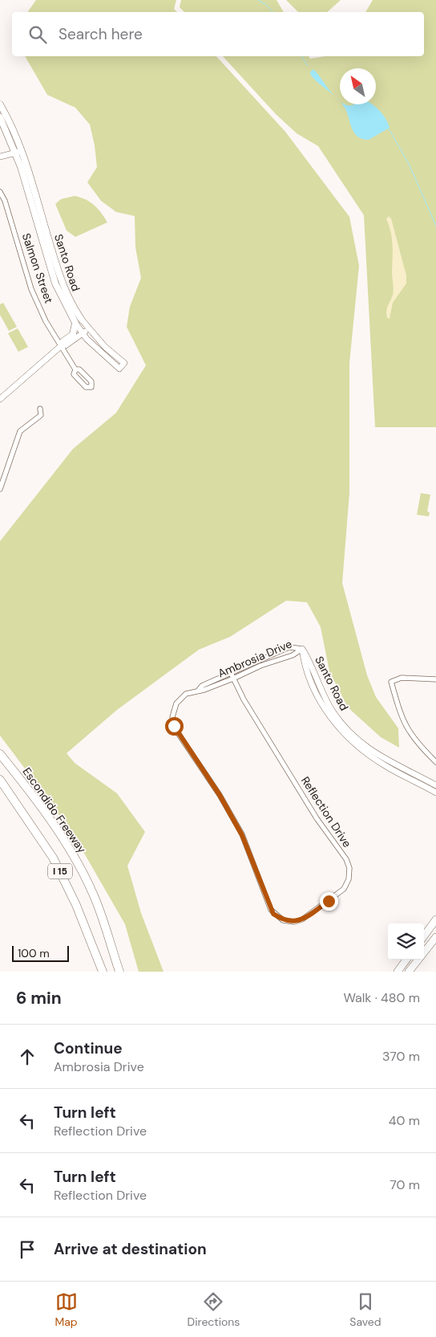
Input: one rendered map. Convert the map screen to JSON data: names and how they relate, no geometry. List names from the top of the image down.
{
  "streets": {
    "highway": ["Escondido Freeway", "I 15"],
    "main road": ["Santo Road"],
    "street": ["Salmon Street", "Ambrosia Drive", "Reflection Drive"]
  },
  "crossings": [
    ["Santo Road", "Ambrosia Drive"],
    ["Ambrosia Drive", "Reflection Drive"]
  ],
  "scale_bar": "100 m",
  "north": "top left",
  "page": {
    "search": "Search here",
    "scale": "100 m",
    "heading": ["6 min", "Walk · 480 m"],
    "list": [
      ["Continue", "Ambrosia Drive", "370 m"],
      ["Turn left", "Reflection Drive", "40 m"],
      ["Turn left", "Reflection Drive", "70 m"],
      "Arrive at destination"
    ],
    "nav": ["Map", "Directions", "Saved"]
  }
}
